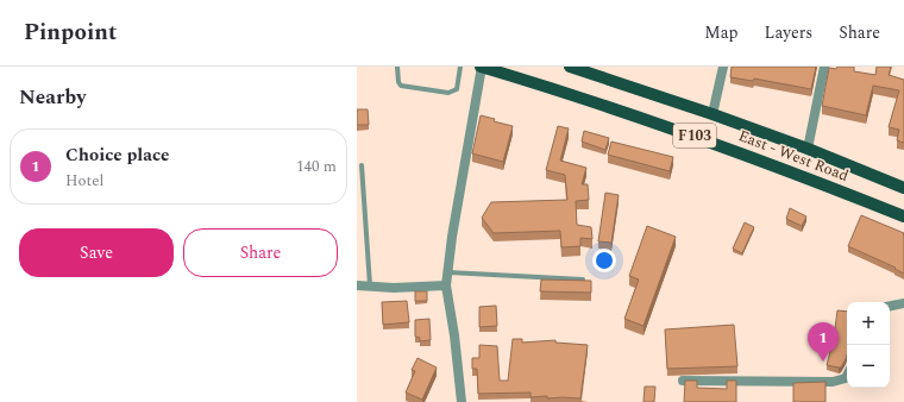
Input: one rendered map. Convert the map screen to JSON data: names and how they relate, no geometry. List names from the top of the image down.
{
  "streets": {
    "main road": ["F103", "East - West Road"]
  },
  "page": {
    "header": "Pinpoint",
    "nav": ["Map", "Layers", "Share"],
    "heading": "Nearby",
    "list": [
      {
        "mark": "1",
        "name": "Choice place",
        "note": "Hotel",
        "value": "140 m"
      }
    ],
    "buttons": ["Save", "Share"],
    "map_buttons": ["+", "−"],
    "pins": "1"
  }
}
